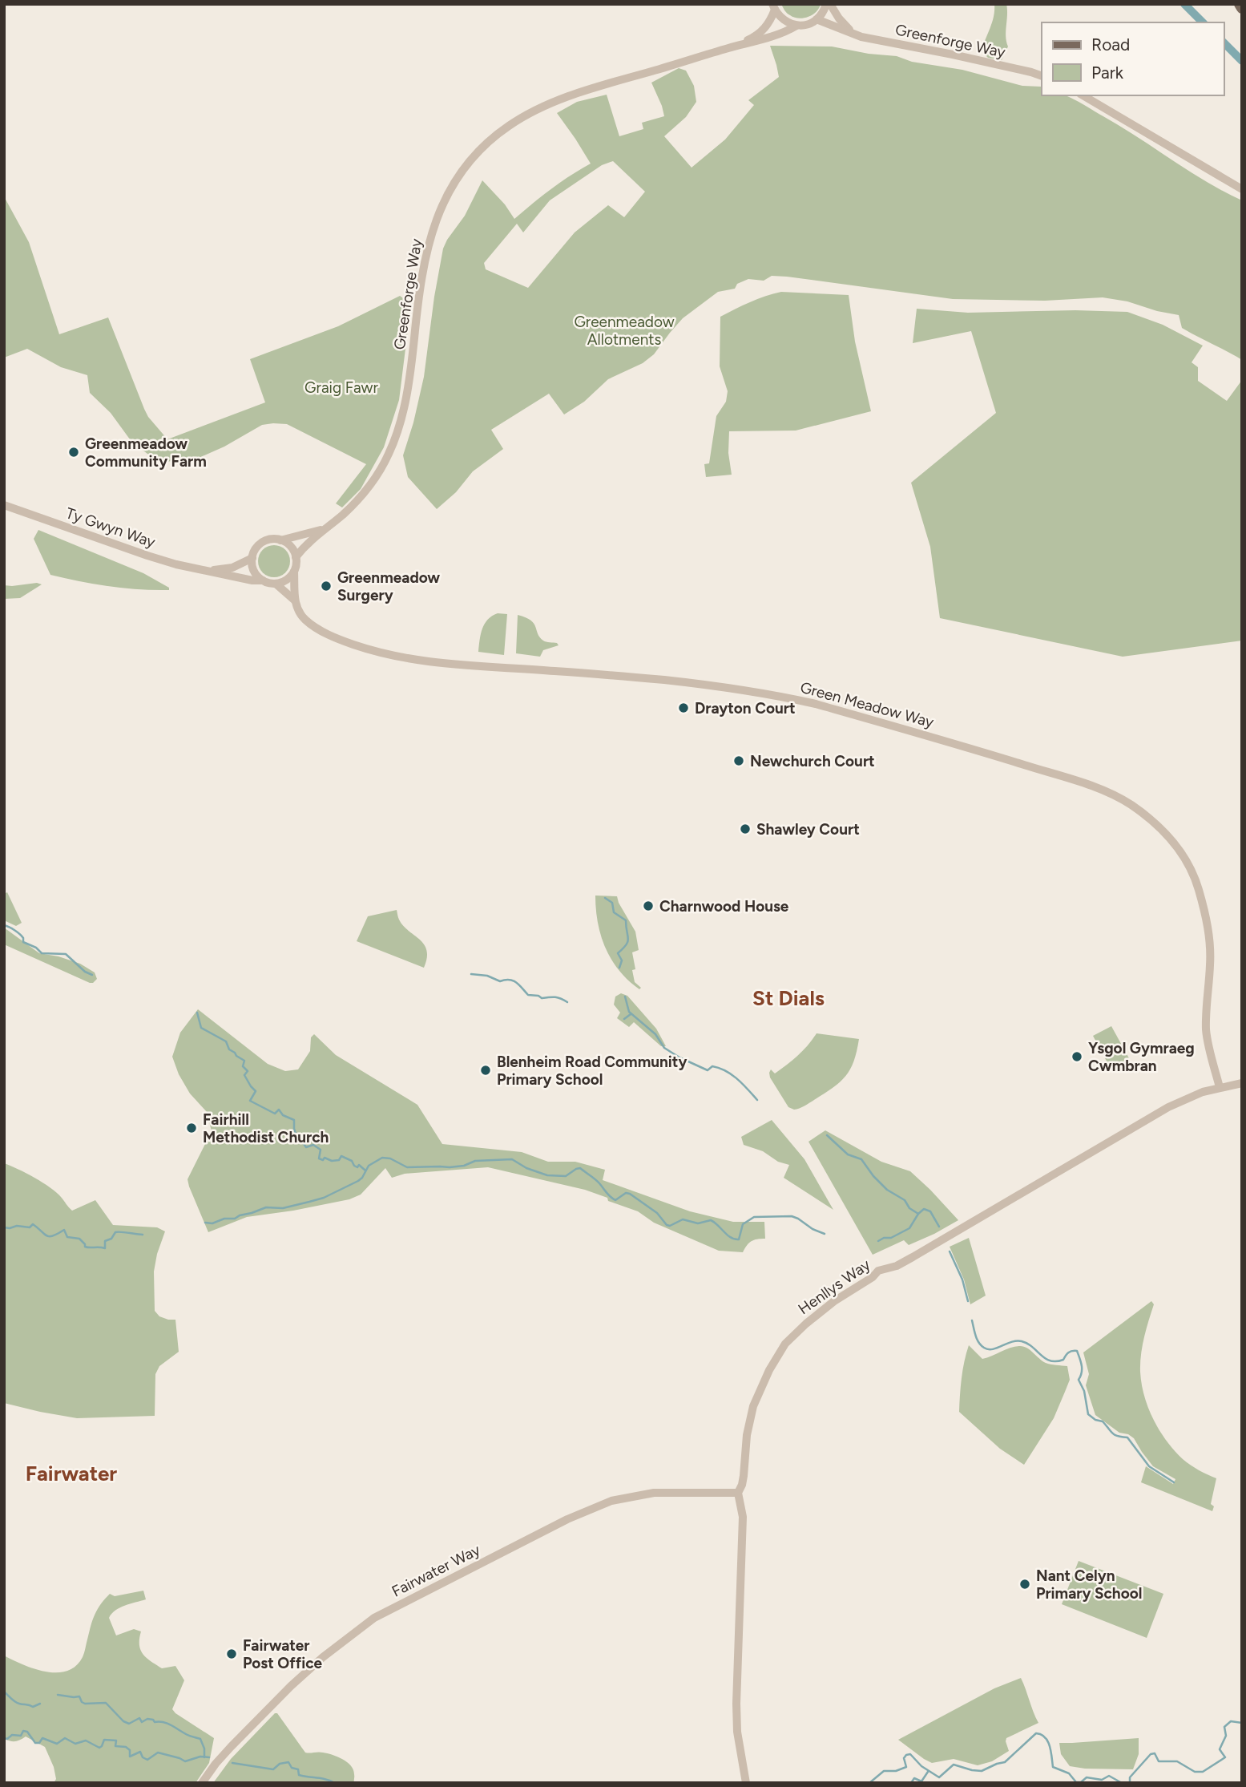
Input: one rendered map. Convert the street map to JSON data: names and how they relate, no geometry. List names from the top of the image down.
{
  "streets": {
    "street": [
      "Greenforge Way",
      "Ty Gwyn Way",
      "Green Meadow Way",
      "Henllys Way",
      "Fairwater Way"
    ]
  },
  "crossings": [
    ["Greenforge Way", "Ty Gwyn Way"],
    ["Greenforge Way", "Green Meadow Way"],
    ["Ty Gwyn Way", "Green Meadow Way"],
    ["Green Meadow Way", "Henllys Way"],
    ["Henllys Way", "Fairwater Way"]
  ],
  "districts": ["St Dials", "Fairwater"],
  "parks": ["Greenmeadow Allotments", "Graig Fawr"],
  "places": [
    "Greenmeadow Community Farm",
    "Greenmeadow Surgery",
    "Drayton Court",
    "Newchurch Court",
    "Shawley Court",
    "Charnwood House",
    "Ysgol Gymraeg Cwmbran",
    "Blenheim Road Community Primary School",
    "Fairhill Methodist Church",
    "Nant Celyn Primary School",
    "Fairwater Post Office"
  ],
  "legend": ["Road", "Park"]
}
